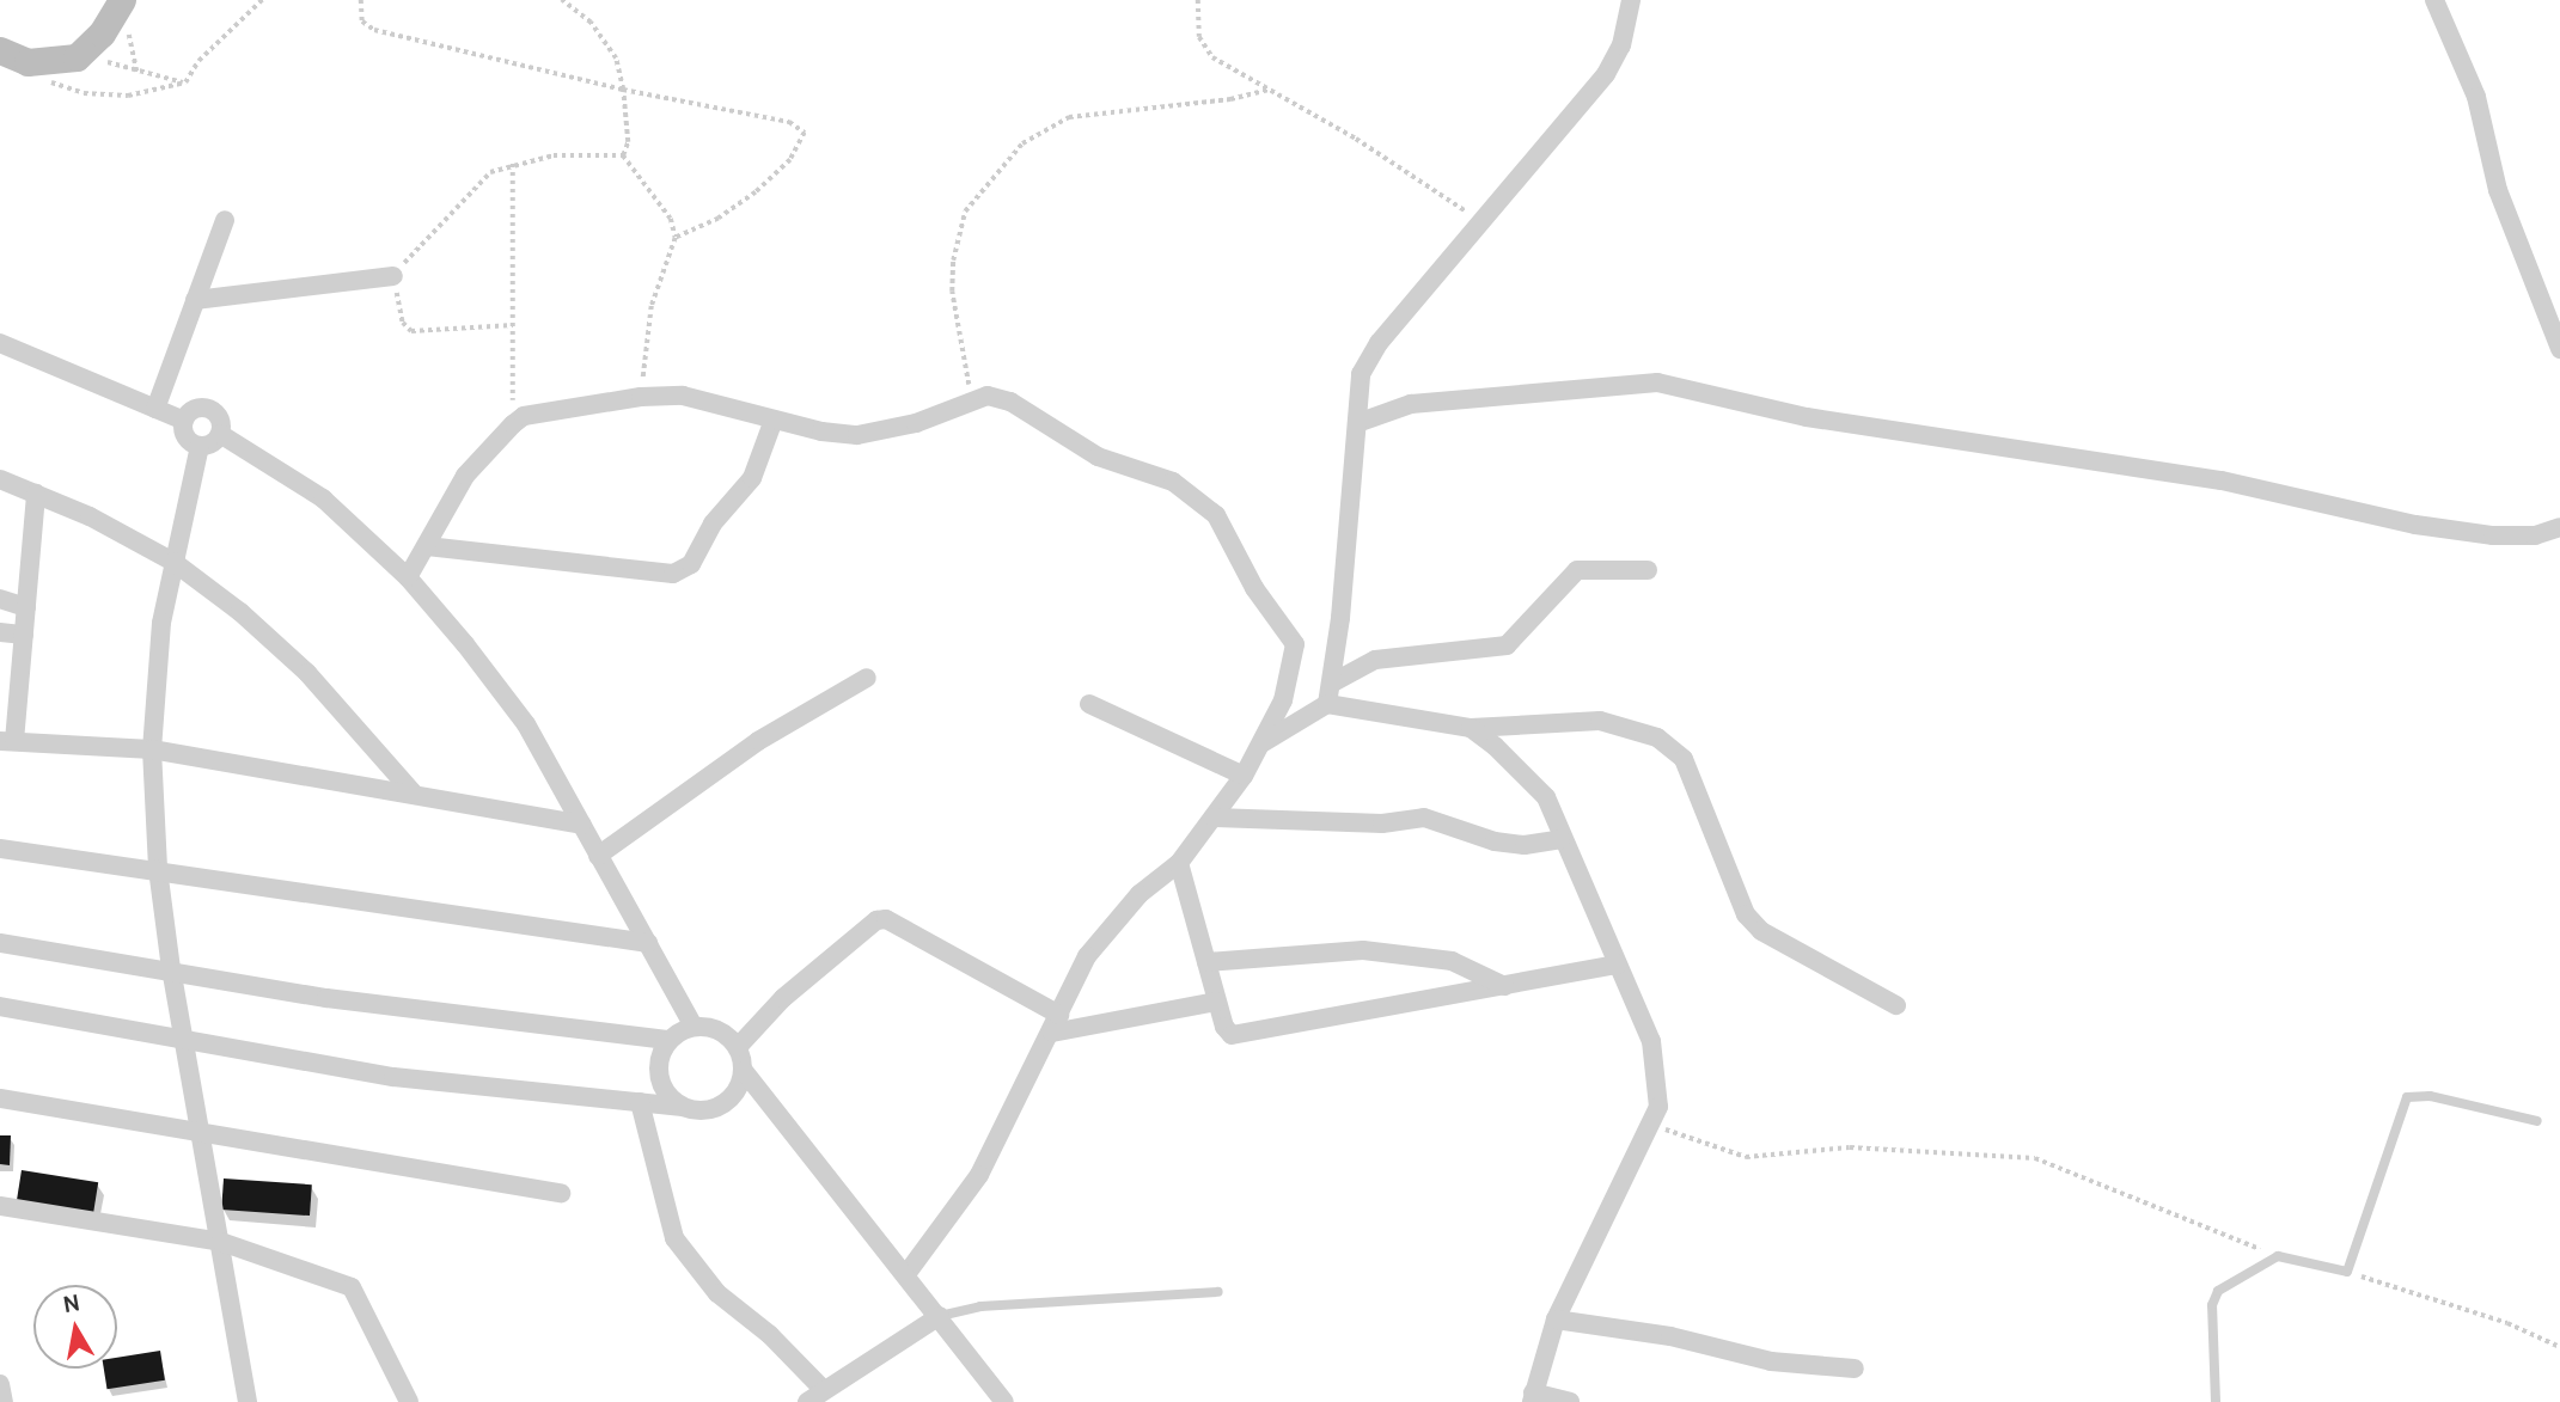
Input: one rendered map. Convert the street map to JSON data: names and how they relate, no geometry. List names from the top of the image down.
{
  "north": "top"
}
